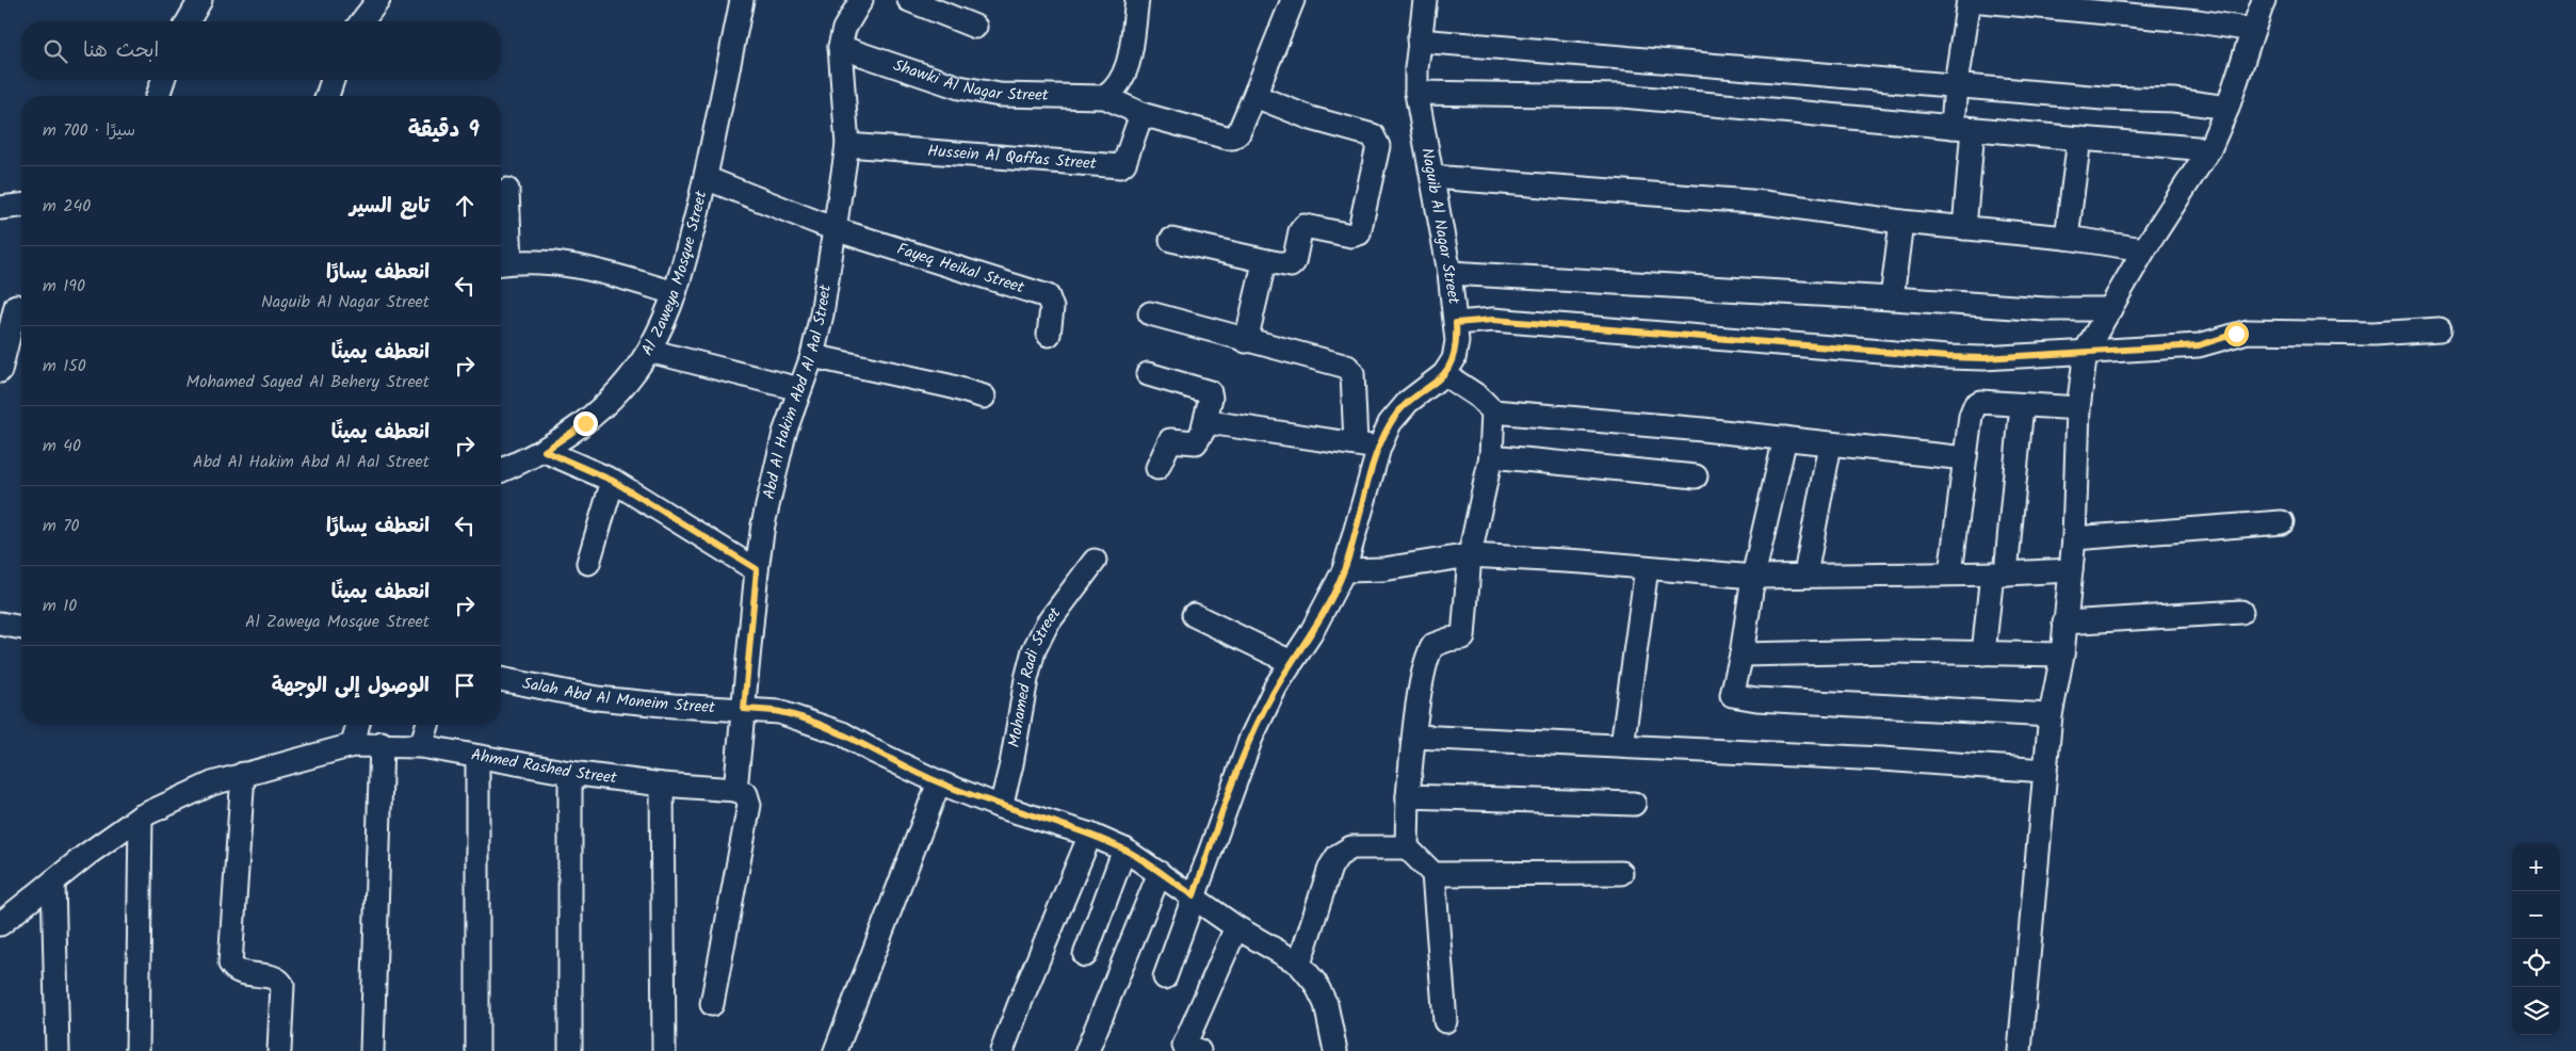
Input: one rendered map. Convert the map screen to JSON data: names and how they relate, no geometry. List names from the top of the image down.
{
  "streets": {
    "street": [
      "Shawki Al Nagar Street",
      "Hussein Al Qaffas Street",
      "Naguib Al Nagar Street",
      "Fayeq Heikal Street",
      "Al Zaweya Mosque Street",
      "Abd Al Hakim Abd Al Aal Street",
      "Mohamed Radi Street",
      "Salah Abd Al Moneim Street",
      "Ahmed Rashed Street"
    ]
  },
  "crossings": [
    ["Shawki Al Nagar Street", "Abd Al Hakim Abd Al Aal Street"],
    ["Hussein Al Qaffas Street", "Abd Al Hakim Abd Al Aal Street"],
    ["Naguib Al Nagar Street", "Salah Abd Al Moneim Street"],
    ["Fayeq Heikal Street", "Abd Al Hakim Abd Al Aal Street"],
    ["Abd Al Hakim Abd Al Aal Street", "Salah Abd Al Moneim Street"],
    ["Abd Al Hakim Abd Al Aal Street", "Ahmed Rashed Street"],
    ["Mohamed Radi Street", "Salah Abd Al Moneim Street"]
  ],
  "page": {
    "search": "ابحث هنا",
    "heading": ["9 دقيقة", "سيرًا · 700 m"],
    "list": [
      ["تابع السير", "240 m"],
      ["انعطف يسارًا", "Naguib Al Nagar Street", "190 m"],
      ["انعطف يمينًا", "Mohamed Sayed Al Behery Street", "150 m"],
      ["انعطف يمينًا", "Abd Al Hakim Abd Al Aal Street", "40 m"],
      ["انعطف يسارًا", "70 m"],
      ["انعطف يمينًا", "Al Zaweya Mosque Street", "10 m"],
      "الوصول إلى الوجهة"
    ],
    "map_buttons": ["+", "−"]
  }
}
